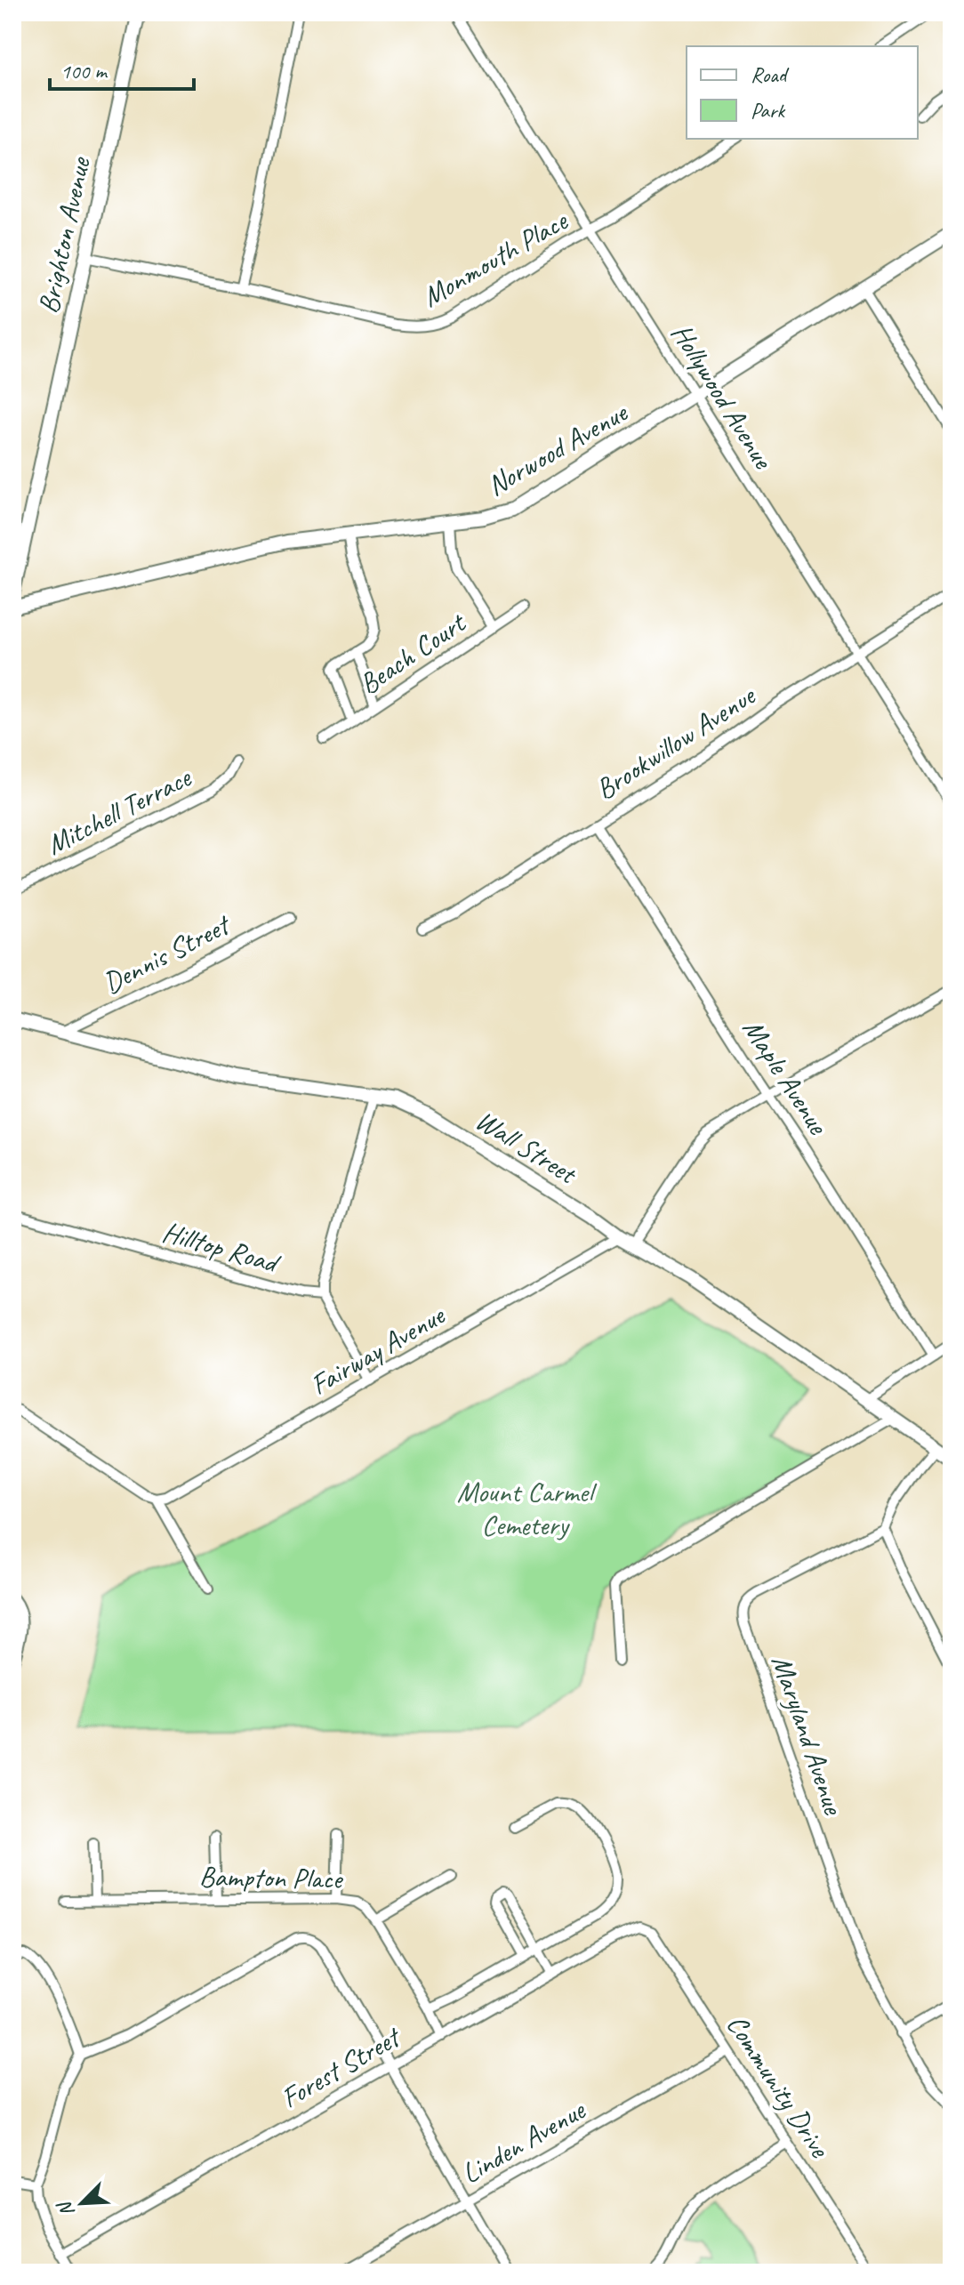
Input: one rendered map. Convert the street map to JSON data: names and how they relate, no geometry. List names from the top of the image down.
{
  "streets": {
    "street": [
      "Brighton Avenue",
      "Monmouth Place",
      "Hollywood Avenue",
      "Norwood Avenue",
      "Beach Court",
      "Brookwillow Avenue",
      "Mitchell Terrace",
      "Dennis Street",
      "Maple Avenue",
      "Wall Street",
      "Hilltop Road",
      "Fairway Avenue",
      "Maryland Avenue",
      "Bampton Place",
      "Forest Street",
      "Community Drive",
      "Linden Avenue"
    ]
  },
  "crossings": [
    ["Brighton Avenue", "Monmouth Place"],
    ["Monmouth Place", "Hollywood Avenue"],
    ["Hollywood Avenue", "Norwood Avenue"],
    ["Hollywood Avenue", "Brookwillow Avenue"],
    ["Brookwillow Avenue", "Maple Avenue"],
    ["Dennis Street", "Wall Street"],
    ["Wall Street", "Fairway Avenue"],
    ["Bampton Place", "Forest Street"],
    ["Forest Street", "Community Drive"],
    ["Community Drive", "Linden Avenue"]
  ],
  "parks": ["Mount Carmel Cemetery"],
  "legend": ["Road", "Park"],
  "scale_bar": "100 m",
  "north": "bottom left"
}
